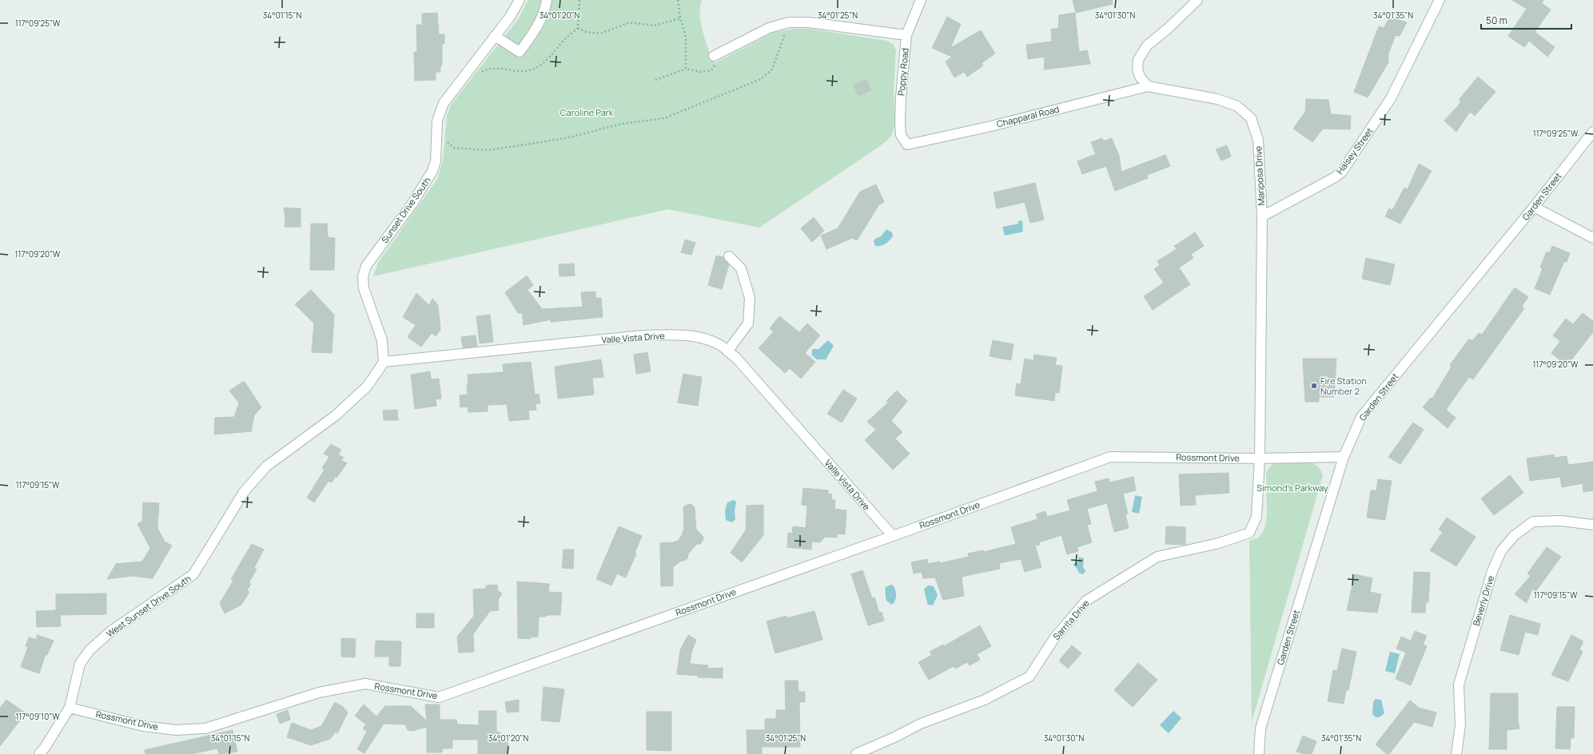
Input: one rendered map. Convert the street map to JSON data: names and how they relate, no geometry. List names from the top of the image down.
{
  "streets": {
    "street": [
      "Poppy Road",
      "Chapparal Road",
      "Halsey Street",
      "Mariposa Drive",
      "Garden Street",
      "Sunset Drive South",
      "Valle Vista Drive",
      "Rossmont Drive",
      "Beverly Drive",
      "West Sunset Drive South",
      "Sarrita Drive"
    ]
  },
  "crossings": [
    ["Poppy Road", "Chapparal Road"],
    ["Chapparal Road", "Mariposa Drive"],
    ["Halsey Street", "Mariposa Drive"],
    ["Mariposa Drive", "Rossmont Drive"],
    ["Mariposa Drive", "Sarrita Drive"],
    ["Garden Street", "Rossmont Drive"],
    ["Sunset Drive South", "Valle Vista Drive"],
    ["Sunset Drive South", "West Sunset Drive South"],
    ["Valle Vista Drive", "Rossmont Drive"],
    ["Valle Vista Drive", "West Sunset Drive South"],
    ["Rossmont Drive", "West Sunset Drive South"],
    ["Rossmont Drive", "Sarrita Drive"]
  ],
  "parks": ["Caroline Park", "Simond's Parkway"],
  "places": ["Fire Station Number 2"],
  "scale_bar": "50 m",
  "coordinates": [
    "34°01'15\"N",
    "34°01'20\"N",
    "34°01'25\"N",
    "34°01'30\"N",
    "34°01'35\"N",
    "117°09'25\"W",
    "117°09'20\"W",
    "117°09'15\"W",
    "117°09'10\"W"
  ]
}
